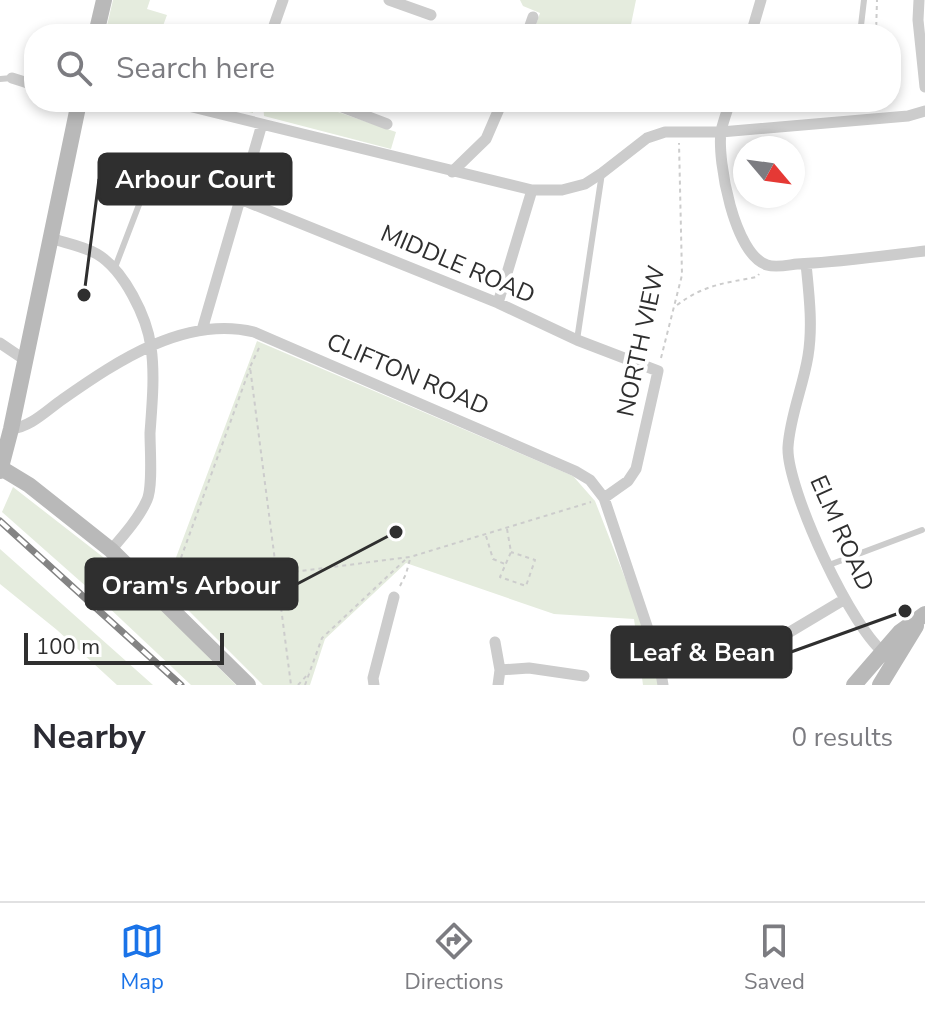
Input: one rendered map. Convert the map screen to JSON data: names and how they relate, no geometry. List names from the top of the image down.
{
  "streets": {
    "street": [
      "MIDDLE ROAD",
      "NORTH VIEW",
      "CLIFTON ROAD",
      "ELM ROAD"
    ]
  },
  "crossings": [
    ["MIDDLE ROAD", "NORTH VIEW"],
    ["NORTH VIEW", "CLIFTON ROAD"]
  ],
  "places": ["Arbour Court", "Oram's Arbour", "Leaf & Bean"],
  "scale_bar": "100 m",
  "north": "bottom right",
  "page": {
    "search": "Search here",
    "scale": "100 m",
    "heading": ["Nearby", "0 results"],
    "nav": ["Map", "Directions", "Saved"]
  }
}
